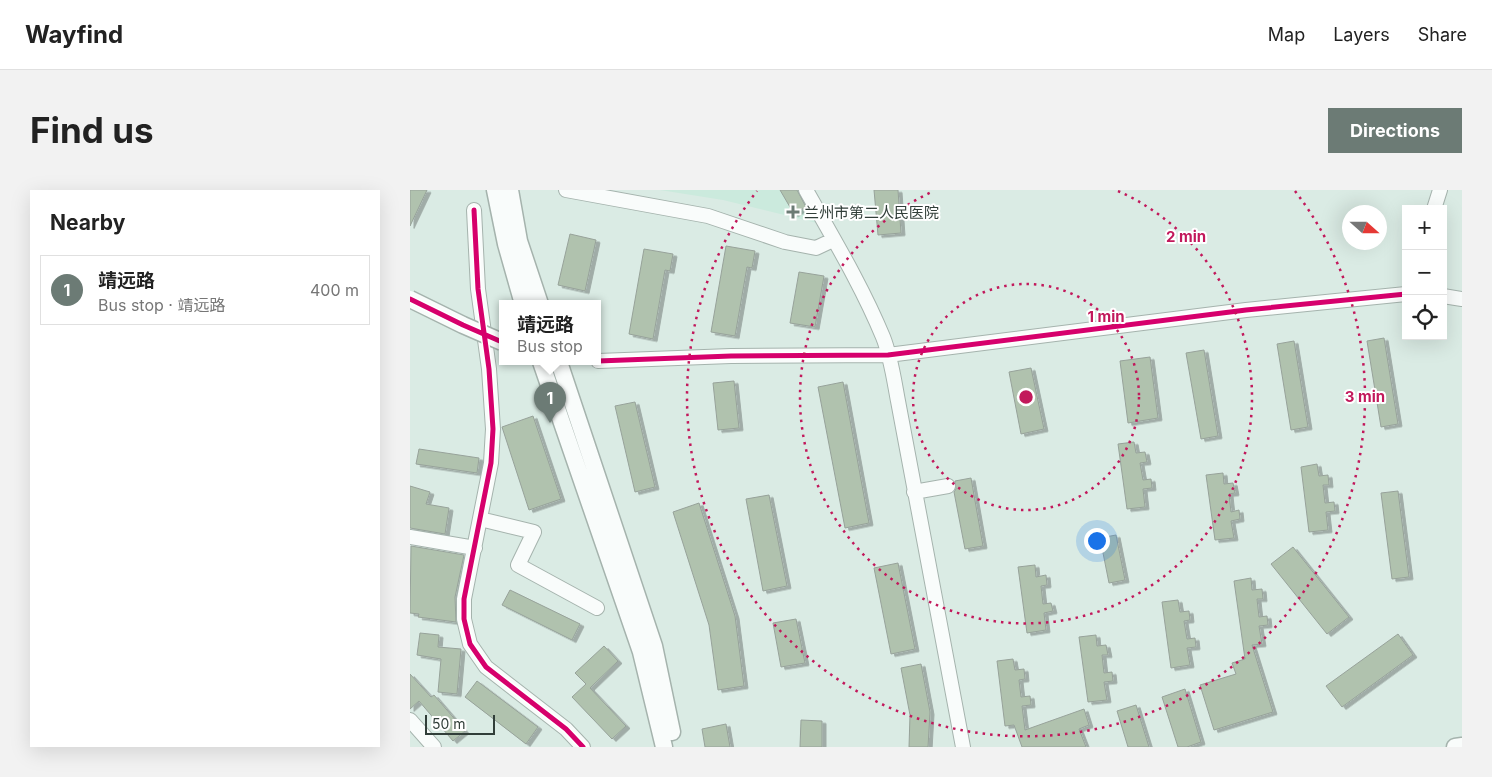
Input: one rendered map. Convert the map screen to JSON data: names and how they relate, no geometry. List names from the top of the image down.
{
  "places": {
    "health": ["兰州市第二人民医院"]
  },
  "scale_bar": "50 m",
  "north": "right",
  "page": {
    "header": "Wayfind",
    "nav": ["Map", "Layers", "Share"],
    "buttons": "Directions",
    "title": "Find us",
    "heading": "Nearby",
    "map_buttons": ["+", "−"],
    "list": [
      {
        "mark": "1",
        "name": "靖远路",
        "note": "Bus stop · 靖远路",
        "value": "400 m"
      }
    ],
    "popup": ["靖远路", "Bus stop"],
    "pins": "1",
    "scale": "50 m"
  },
  "rings": ["2 min", "1 min", "3 min"]
}
